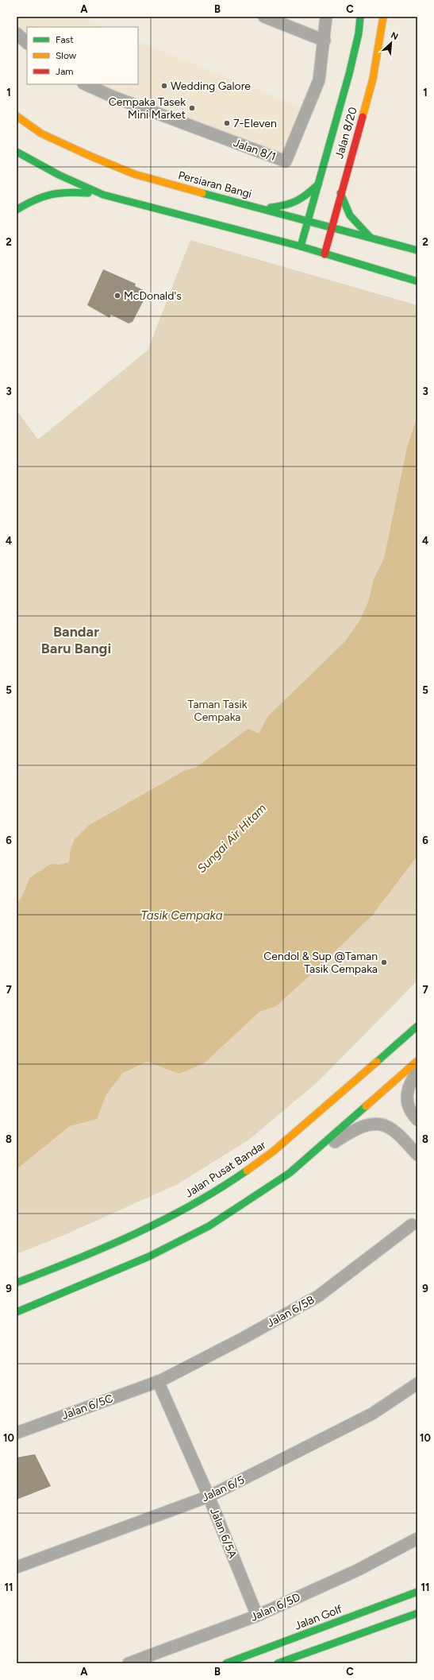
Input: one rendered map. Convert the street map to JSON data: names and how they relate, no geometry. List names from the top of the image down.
{
  "streets": {
    "main road": [
      "Jalan 8/20",
      "Persiaran Bangi",
      "Jalan Pusat Bandar",
      "Jalan Golf"
    ],
    "street": [
      "Jalan 8/1",
      "Jalan 6/5B",
      "Jalan 6/5C",
      "Jalan 6/5",
      "Jalan 6/5A",
      "Jalan 6/5D"
    ]
  },
  "crossings": [
    ["Jalan 8/20", "Persiaran Bangi"],
    ["Jalan 6/5B", "Jalan 6/5C"],
    ["Jalan 6/5B", "Jalan 6/5A"],
    ["Jalan 6/5C", "Jalan 6/5A"],
    ["Jalan 6/5", "Jalan 6/5A"],
    ["Jalan 6/5A", "Jalan 6/5D"]
  ],
  "districts": ["Bandar Baru Bangi"],
  "water": ["Sungai Air Hitam", "Tasik Cempaka"],
  "parks": ["Taman Tasik Cempaka"],
  "places": [
    "Wedding Galore",
    "Cempaka Tasek Mini Market",
    "7-Eleven",
    "McDonald's",
    "Cendol & Sup @Taman Tasik Cempaka"
  ],
  "legend": ["Fast", "Slow", "Jam"],
  "north": "top right",
  "grid": {
    "columns": ["A", "B", "C"],
    "rows": [
      "1",
      "2",
      "3",
      "4",
      "5",
      "6",
      "7",
      "8",
      "9",
      "10",
      "11"
    ]
  }
}
